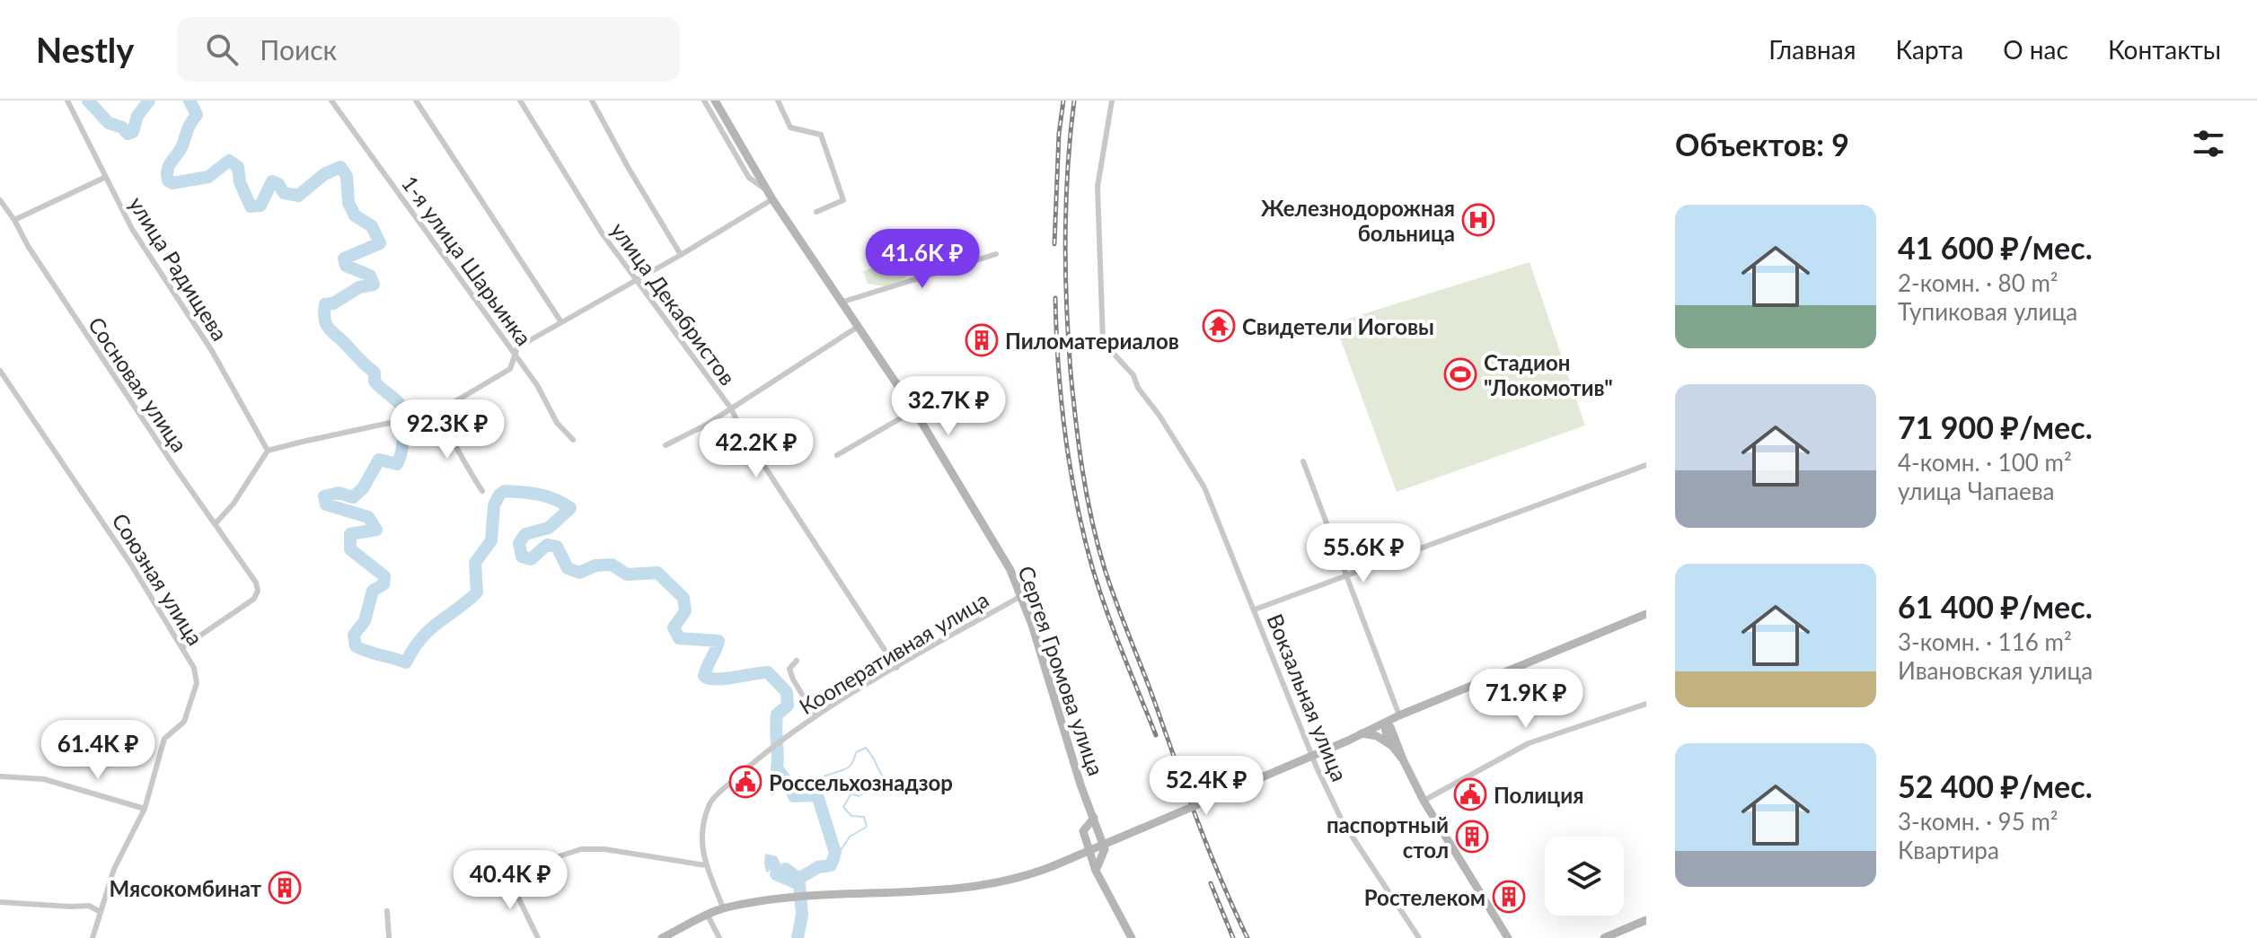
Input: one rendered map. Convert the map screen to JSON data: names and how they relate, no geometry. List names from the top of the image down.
{
  "streets": {
    "main road": ["Сергея Громова улица"],
    "street": [
      "1-я улица Шарьинка",
      "улица Радищева",
      "улица Декабристов",
      "Сосновая улица",
      "Союзная улица",
      "Кооперативная улица",
      "Вокзальная улица"
    ]
  },
  "crossings": [
    ["улица Декабристов", "Кооперативная улица"],
    ["Сосновая улица", "Союзная улица"],
    ["Кооперативная улица", "Сергея Громова улица"]
  ],
  "places": {
    "hospital": ["Железнодорожная больница"],
    "temple": ["Свидетели Иоговы"],
    "building": [
      "Пиломатериалов",
      "паспортный стол",
      "Мясокомбинат",
      "Ростелеком"
    ],
    "sports": ["Стадион \"Локомотив\""],
    "public building": ["Россельхознадзор", "Полиция"]
  },
  "page": {
    "header": "Nestly",
    "search": "Поиск",
    "nav": [
      "Главная",
      "Карта",
      "О нас",
      "Контакты"
    ],
    "heading": "Объектов: 9",
    "list": [
      {
        "name": "41 600 ₽/мес.",
        "note": "2-комн. · 80 m² · Тупиковая улица"
      },
      {
        "name": "71 900 ₽/мес.",
        "note": "4-комн. · 100 m² · улица Чапаева"
      },
      {
        "name": "61 400 ₽/мес.",
        "note": "3-комн. · 116 m² · Ивановская улица"
      },
      {
        "name": "52 400 ₽/мес.",
        "note": "3-комн. · 95 m² · Квартира"
      }
    ],
    "price": [
      "41.6K ₽",
      "32.7K ₽",
      "92.3K ₽",
      "42.2K ₽",
      "55.6K ₽",
      "71.9K ₽",
      "61.4K ₽",
      "52.4K ₽",
      "40.4K ₽"
    ]
  }
}
